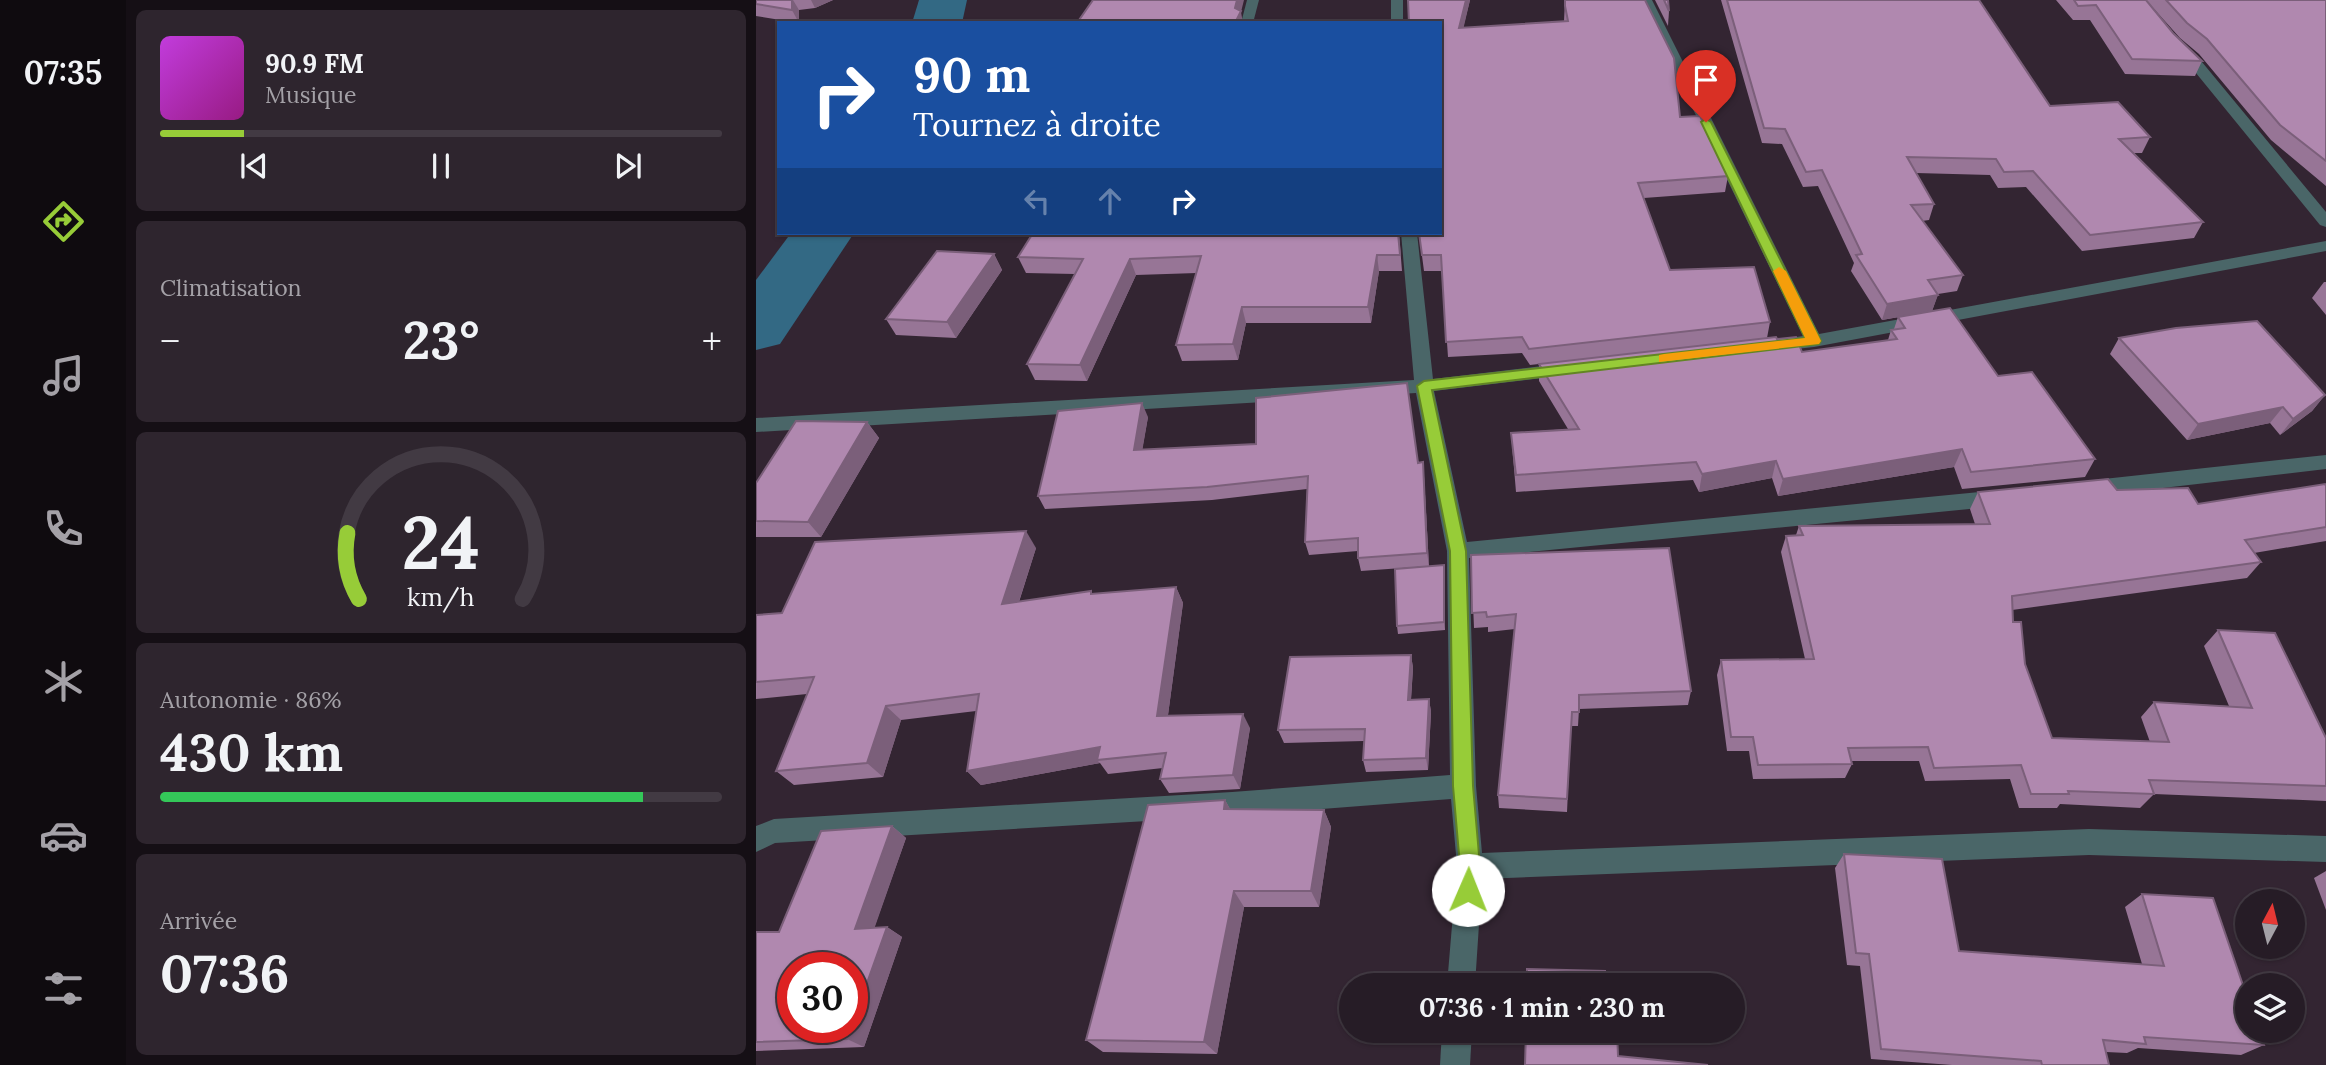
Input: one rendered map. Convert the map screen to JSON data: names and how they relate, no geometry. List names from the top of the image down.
{
  "north": "top",
  "page": {
    "tabs": "07:35",
    "turn": ["90 m", "Tournez à droite"],
    "song": ["90.9 FM", "Musique"],
    "tile": [
      "Climatisation",
      ["Autonomie · 86%", "430 km"],
      ["Arrivée", "07:36"]
    ],
    "heat": ["−", "23°", "+"],
    "limit": "30",
    "trip": "07:36 · 1 min · 230 m",
    "gauge": ["24", "km/h"]
  }
}
